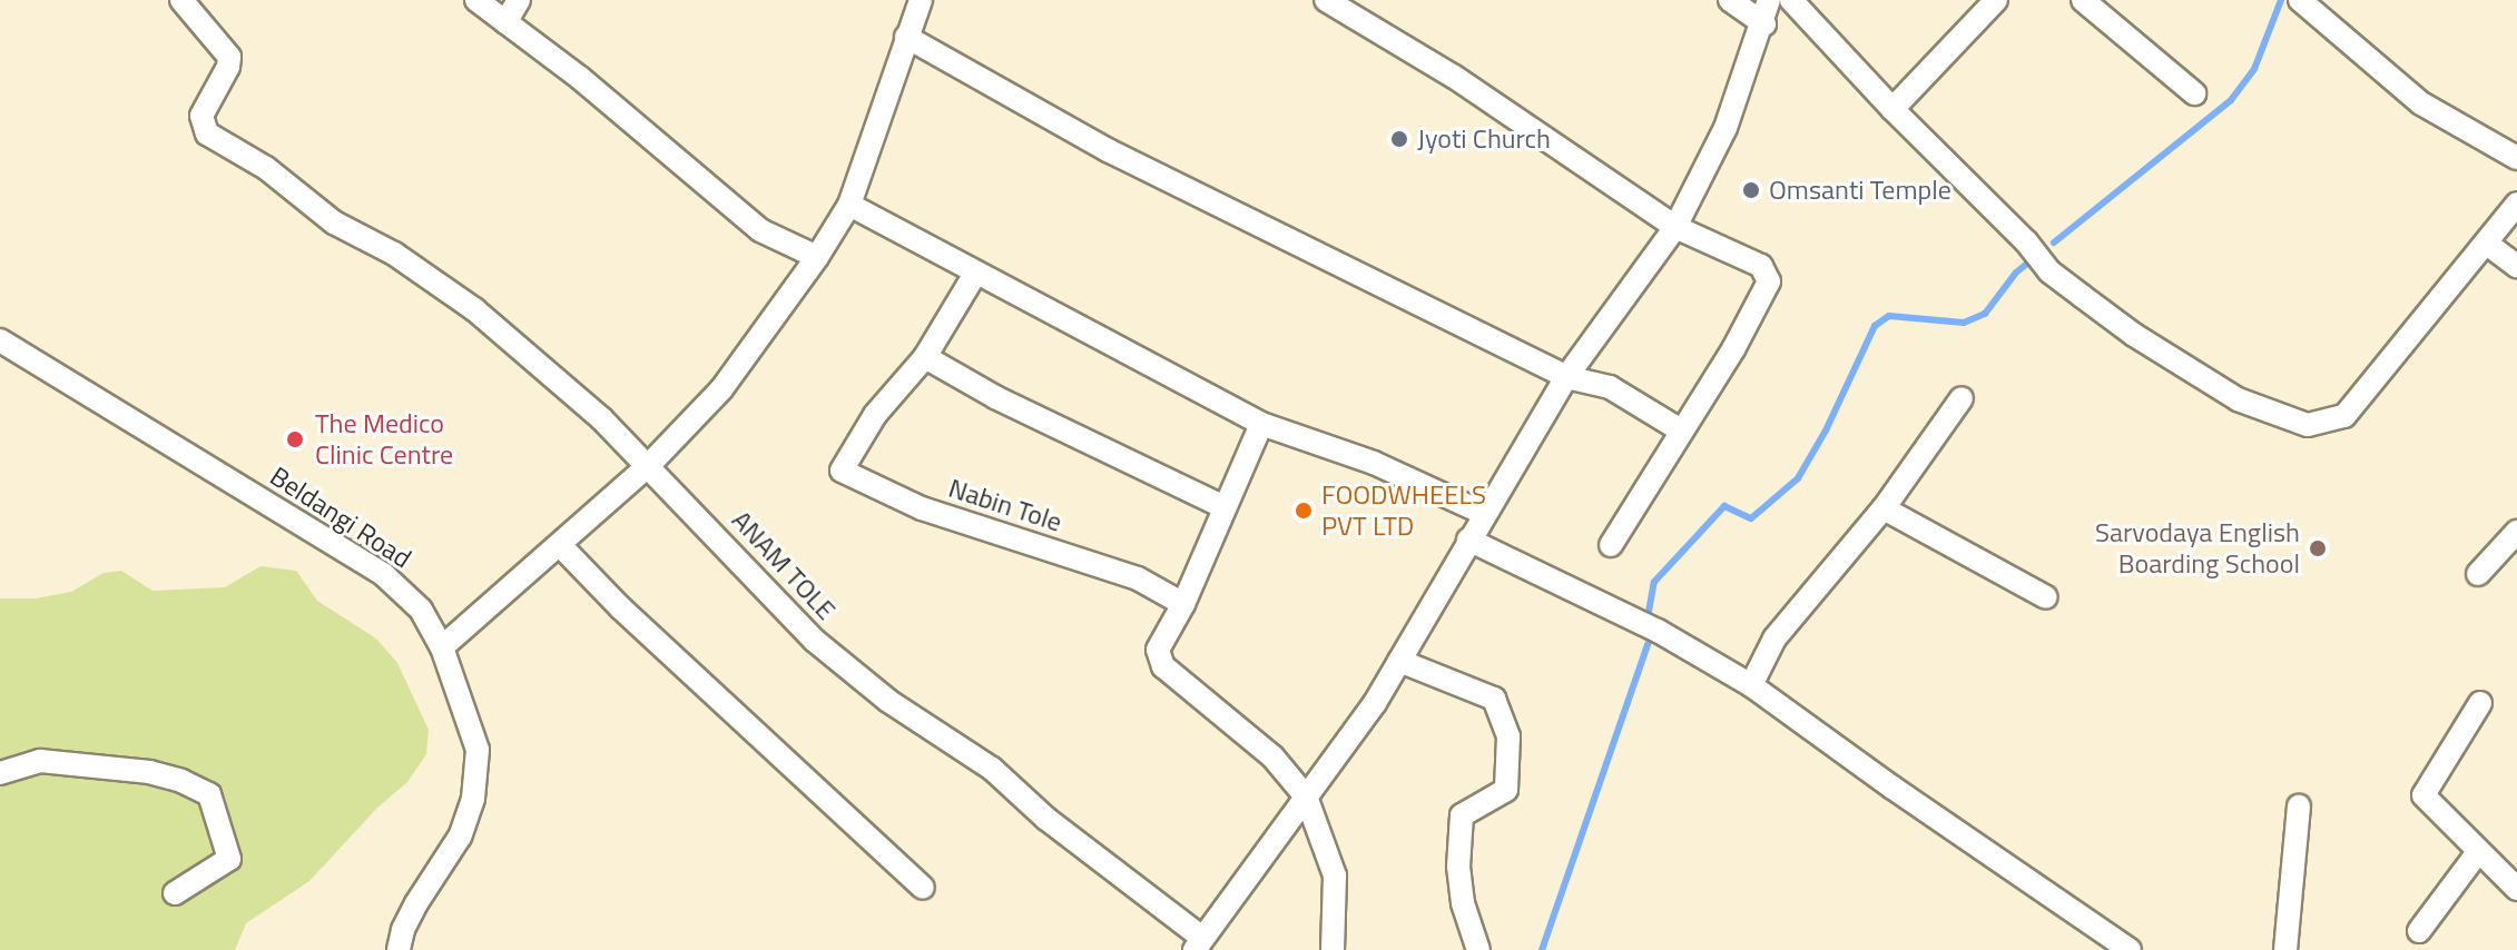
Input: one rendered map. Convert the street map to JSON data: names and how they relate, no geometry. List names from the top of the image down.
{
  "streets": {
    "street": ["Nabin Tole", "Beldangi Road", "ANAM TOLE"]
  },
  "places": [
    "Jyoti Church",
    "Omsanti Temple",
    "The Medico Clinic Centre",
    "FOODWHEELS PVT LTD",
    "Sarvodaya English Boarding School"
  ]
}
